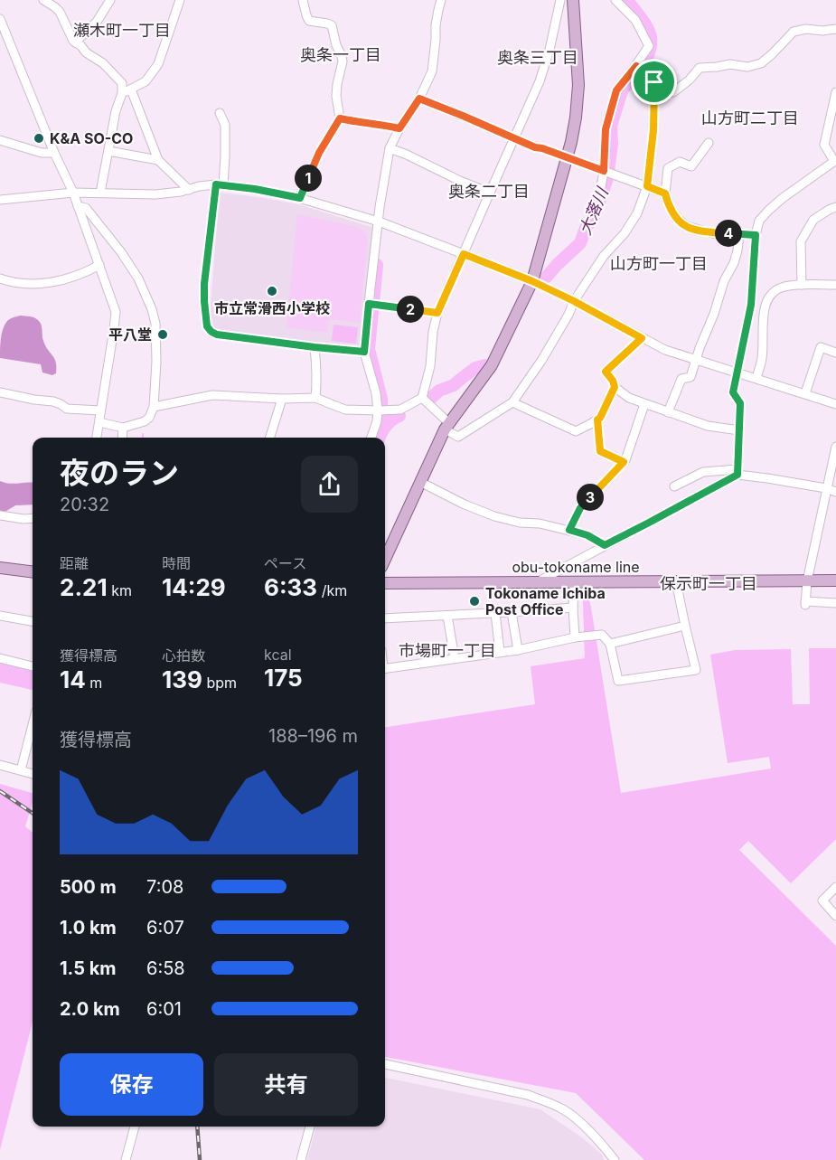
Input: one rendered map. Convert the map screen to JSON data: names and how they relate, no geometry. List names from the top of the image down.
{
  "streets": {
    "main road": ["obu-tokoname line"]
  },
  "districts": [
    "瀬木町一丁目",
    "奥条一丁目",
    "奥条三丁目",
    "山方町二丁目",
    "奥条二丁目",
    "山方町一丁目",
    "保示町一丁目",
    "市場町一丁目"
  ],
  "water": ["大落川"],
  "places": [
    "K&A SO-CO",
    "市立常滑西小学校",
    "平八堂",
    "Tokoname Ichiba Post Office"
  ],
  "page": {
    "pins": [
      "1",
      "4",
      "2",
      "3"
    ],
    "heading": ["夜のラン", "20:32"],
    "stats": [
      ["距離", "2.21 km"],
      ["時間", "14:29"],
      ["ペース", "6:33 /km"],
      ["獲得標高", "14 m"],
      ["心拍数", "139 bpm"],
      ["kcal", "175"]
    ],
    "chart": ["獲得標高", "188–196 m"],
    "list": [
      {
        "name": "500 m",
        "note": "7:08"
      },
      {
        "name": "1.0 km",
        "note": "6:07"
      },
      {
        "name": "1.5 km",
        "note": "6:58"
      },
      {
        "name": "2.0 km",
        "note": "6:01"
      }
    ],
    "buttons": ["保存", "共有"]
  }
}
